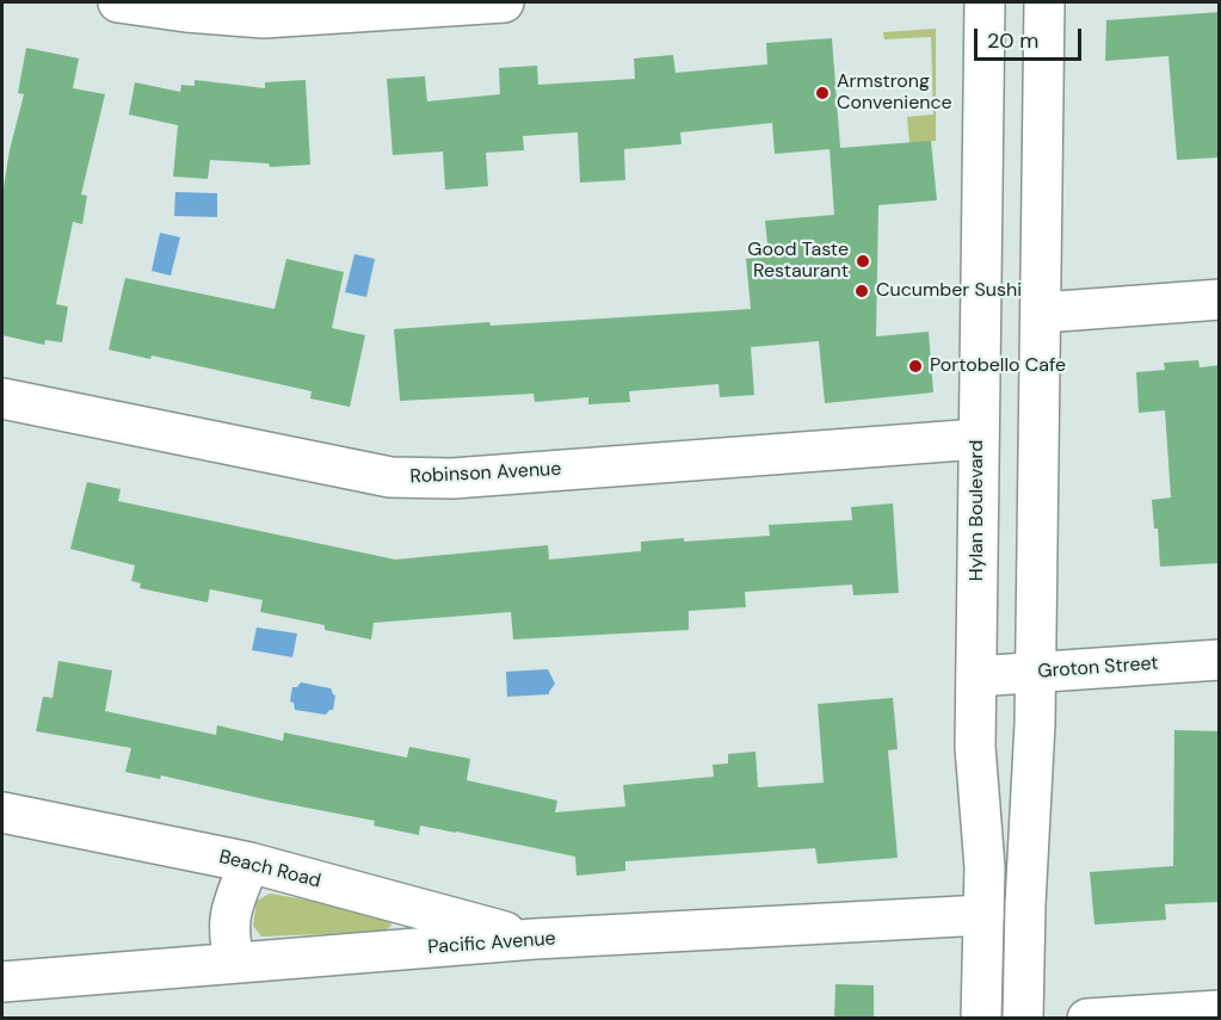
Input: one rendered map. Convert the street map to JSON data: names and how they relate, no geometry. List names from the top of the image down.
{
  "streets": {
    "street": [
      "Robinson Avenue",
      "Hylan Boulevard",
      "Groton Street",
      "Beach Road",
      "Pacific Avenue"
    ]
  },
  "crossings": [
    ["Robinson Avenue", "Hylan Boulevard"],
    ["Hylan Boulevard", "Groton Street"],
    ["Hylan Boulevard", "Pacific Avenue"],
    ["Beach Road", "Pacific Avenue"]
  ],
  "places": [
    "Armstrong Convenience",
    "Good Taste Restaurant",
    "Cucumber Sushi",
    "Portobello Cafe"
  ],
  "scale_bar": "20 m"
}
